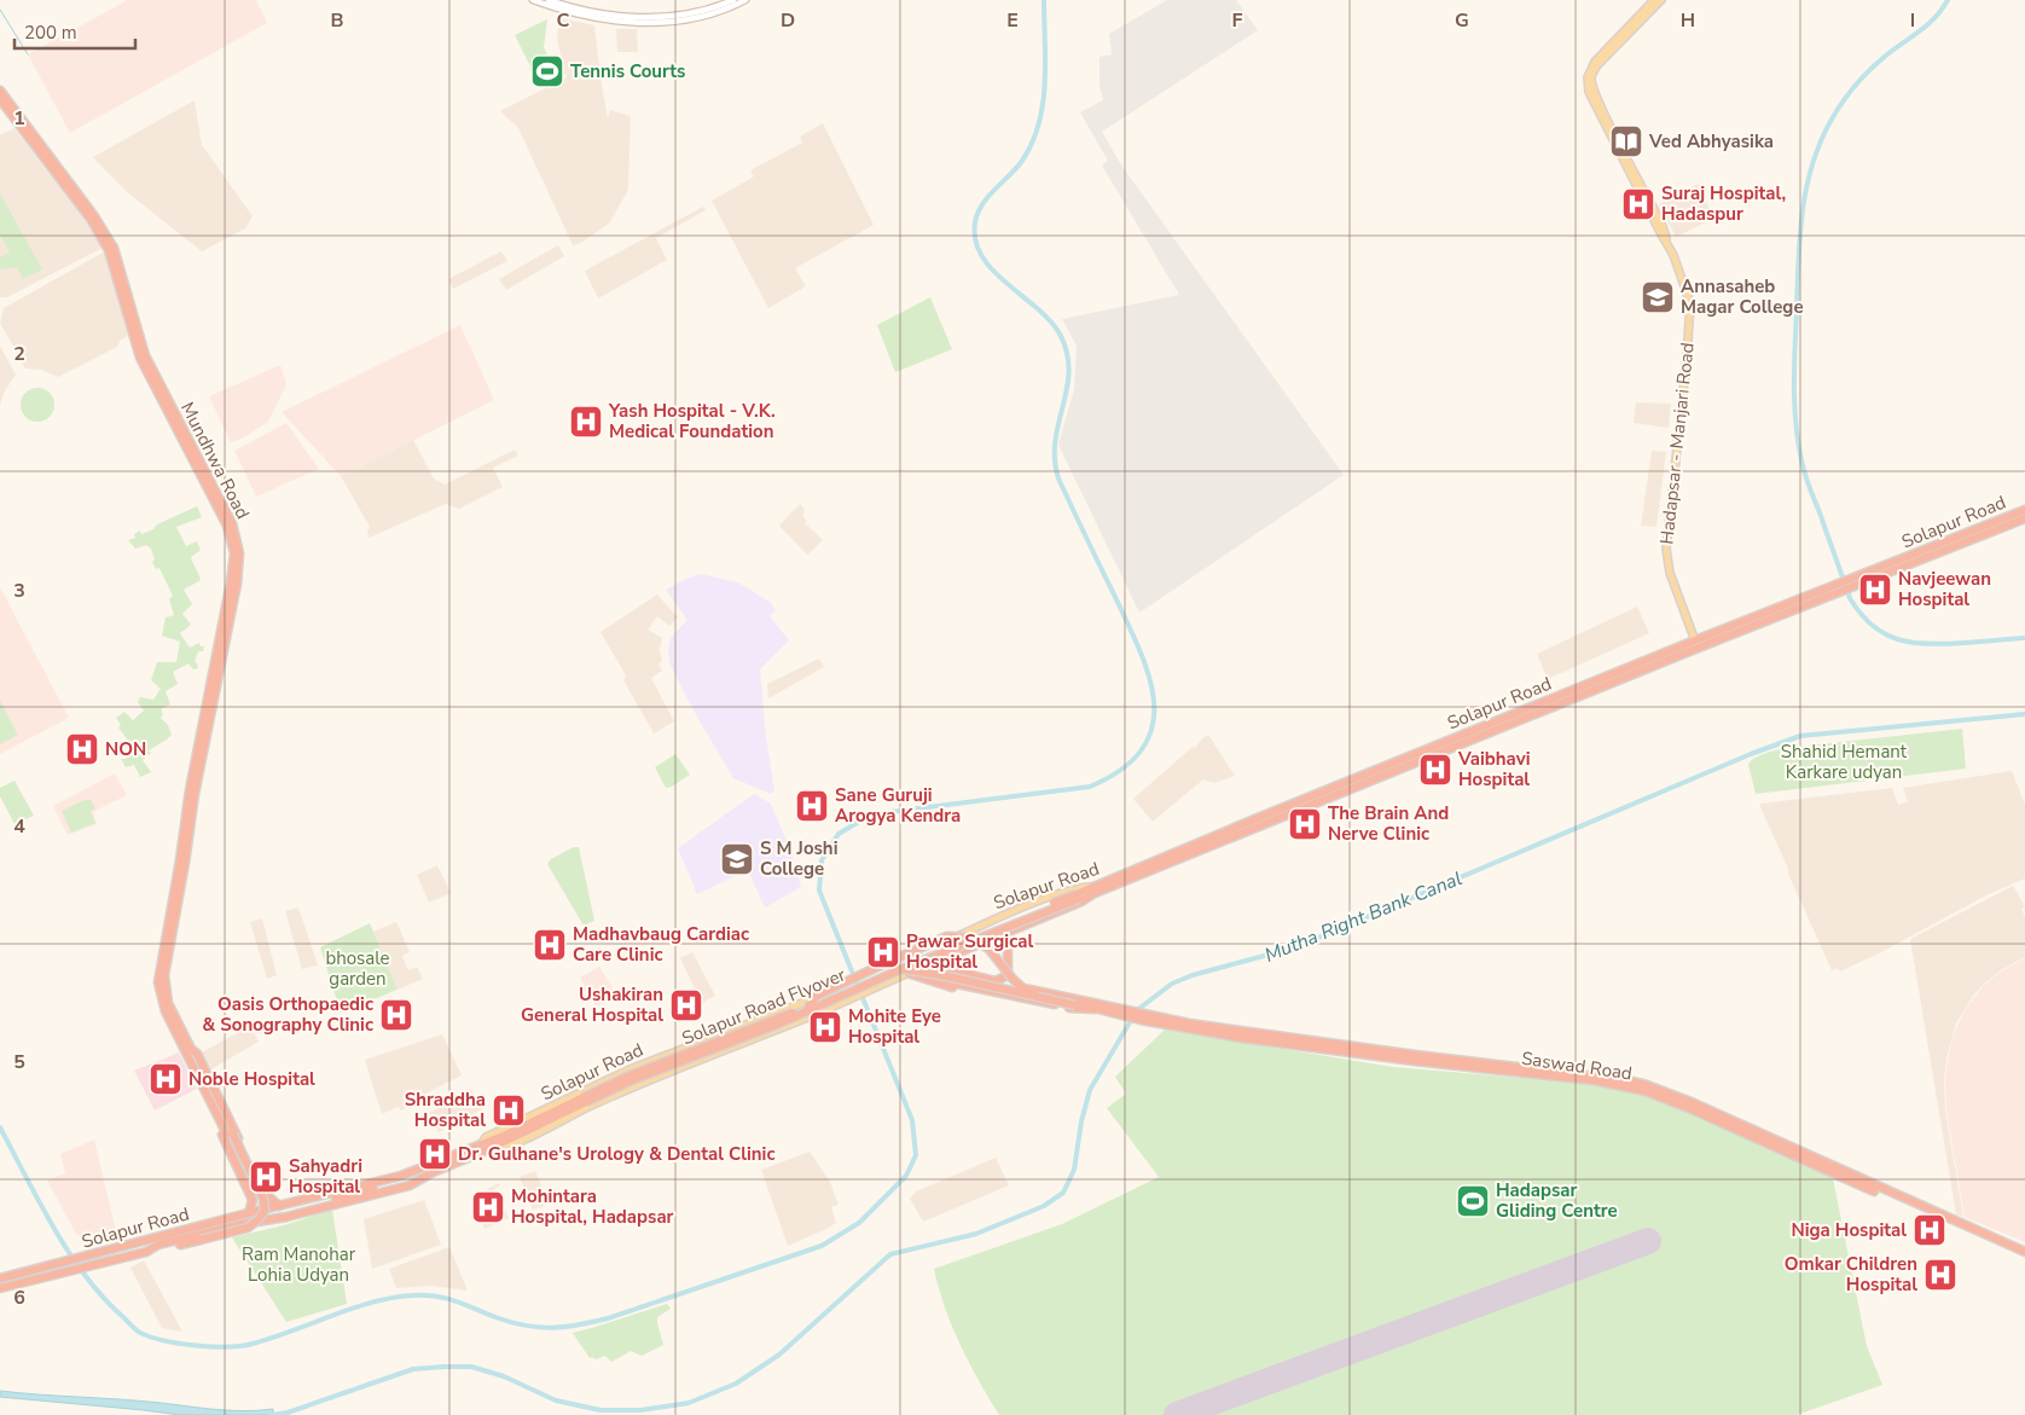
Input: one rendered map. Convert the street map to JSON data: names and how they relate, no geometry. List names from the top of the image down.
{
  "streets": {
    "highway": [
      "Mundhwa Road",
      "Solapur Road",
      "Solapur Road Flyover",
      "Saswad Road"
    ],
    "main road": ["Hadapsar - Manjari Road"]
  },
  "crossings": [
    ["Hadapsar - Manjari Road", "Solapur Road"],
    ["Solapur Road", "Solapur Road Flyover"]
  ],
  "water": ["Mutha Right Bank Canal"],
  "parks": ["Shahid Hemant Karkare udyan", "bhosale garden", "Ram Manohar Lohia Udyan"],
  "places": {
    "sports": ["Tennis Courts", "Hadapsar Gliding Centre"],
    "library": ["Ved Abhyasika"],
    "hospital": [
      "Suraj Hospital, Hadaspur",
      "Yash Hospital - V.K. Medical Foundation",
      "Navjeewan Hospital",
      "NON",
      "Vaibhavi Hospital",
      "Sane Guruji Arogya Kendra",
      "The Brain And Nerve Clinic",
      "Madhavbaug Cardiac Care Clinic",
      "Pawar Surgical Hospital",
      "Ushakiran General Hospital",
      "Oasis Orthopaedic & Sonography Clinic",
      "Mohite Eye Hospital",
      "Noble Hospital",
      "Shraddha Hospital",
      "Dr. Gulhane's Urology & Dental Clinic",
      "Sahyadri Hospital",
      "Mohintara Hospital, Hadapsar",
      "Niga Hospital",
      "Omkar Children Hospital"
    ],
    "school or university": ["Annasaheb Magar College", "S M Joshi College"]
  },
  "scale_bar": "200 m",
  "grid": {
    "columns": [
      "B",
      "C",
      "D",
      "E",
      "F",
      "G",
      "H",
      "I"
    ],
    "rows": [
      "1",
      "2",
      "3",
      "4",
      "5",
      "6"
    ]
  }
}
